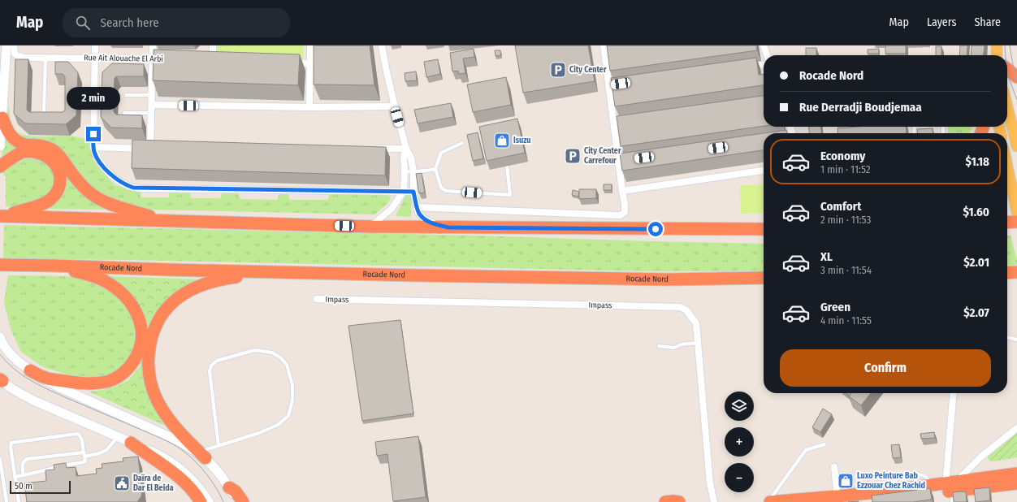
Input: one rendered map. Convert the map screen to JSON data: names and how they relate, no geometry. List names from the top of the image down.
{
  "streets": {
    "highway": ["Rocade Nord"],
    "street": ["Rue Ait Alouache El Arbi", "Impass"]
  },
  "places": {
    "parking": ["City Center", "City Center Carrefour"],
    "shop": ["Isuzu", "Luxo Peinture Bab Ezzouar Chez Rachid"],
    "public building": ["Daïra de Dar El Beida"]
  },
  "scale_bar": "50 m",
  "page": {
    "header": "Map",
    "search": "Search here",
    "nav": ["Map", "Layers", "Share"],
    "banner": ["Rocade Nord", "Rue Derradji Boudjemaa"],
    "bubble": "2 min",
    "list": [
      {
        "name": "Economy",
        "note": "1 min · 11:52",
        "value": "$1.18"
      },
      {
        "name": "Comfort",
        "note": "2 min · 11:53",
        "value": "$1.60"
      },
      {
        "name": "XL",
        "note": "3 min · 11:54",
        "value": "$2.01"
      },
      {
        "name": "Green",
        "note": "4 min · 11:55",
        "value": "$2.07"
      }
    ],
    "buttons": "Confirm",
    "map_buttons": ["+", "−"],
    "scale": "50 m"
  }
}
